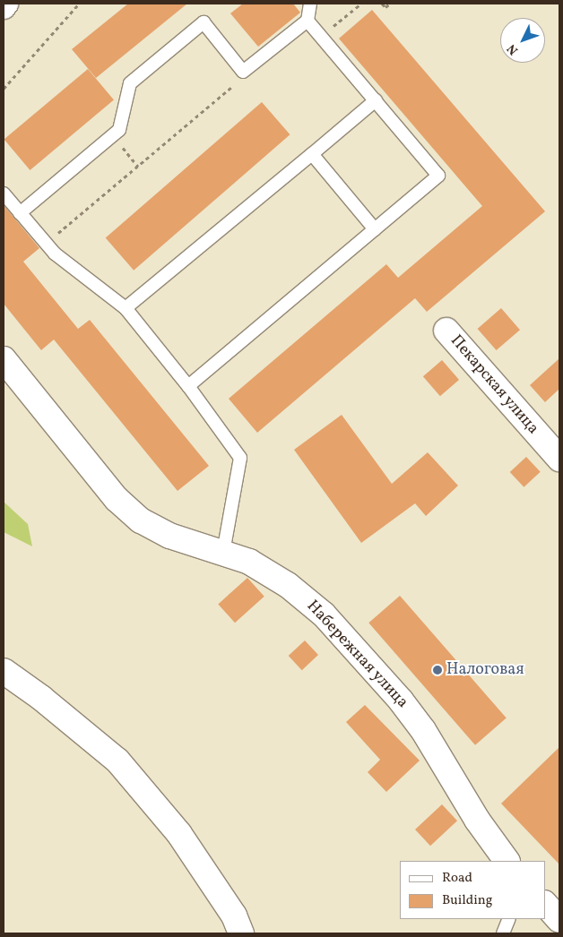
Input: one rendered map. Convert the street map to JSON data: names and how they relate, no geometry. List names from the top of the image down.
{
  "streets": {
    "street": ["Пекарская улица", "Набережная улица"]
  },
  "places": ["Налоговая"],
  "legend": ["Road", "Building"],
  "north": "bottom left"
}
